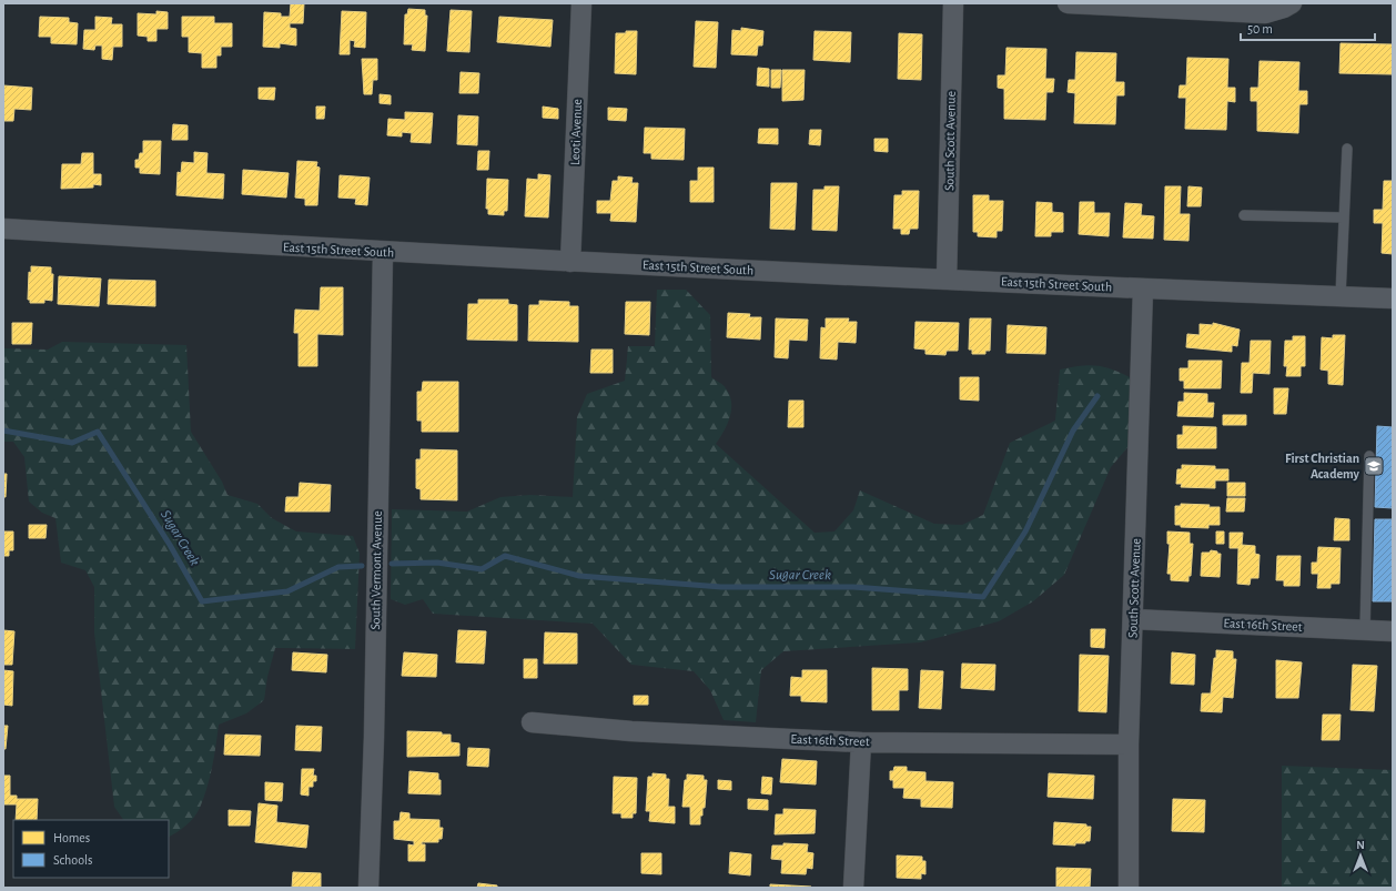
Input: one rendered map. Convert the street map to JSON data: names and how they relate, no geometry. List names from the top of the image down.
{
  "streets": {
    "street": [
      "Leoti Avenue",
      "South Scott Avenue",
      "East 15th Street South",
      "South Vermont Avenue",
      "East 16th Street"
    ]
  },
  "crossings": [
    ["Leoti Avenue", "East 15th Street South"],
    ["South Scott Avenue", "East 15th Street South"],
    ["South Scott Avenue", "East 16th Street"],
    ["East 15th Street South", "South Vermont Avenue"]
  ],
  "water": ["Sugar Creek"],
  "places": {
    "school or university": ["First Christian Academy"]
  },
  "legend": ["Homes", "Schools"],
  "scale_bar": "50 m",
  "north": "top"
}
